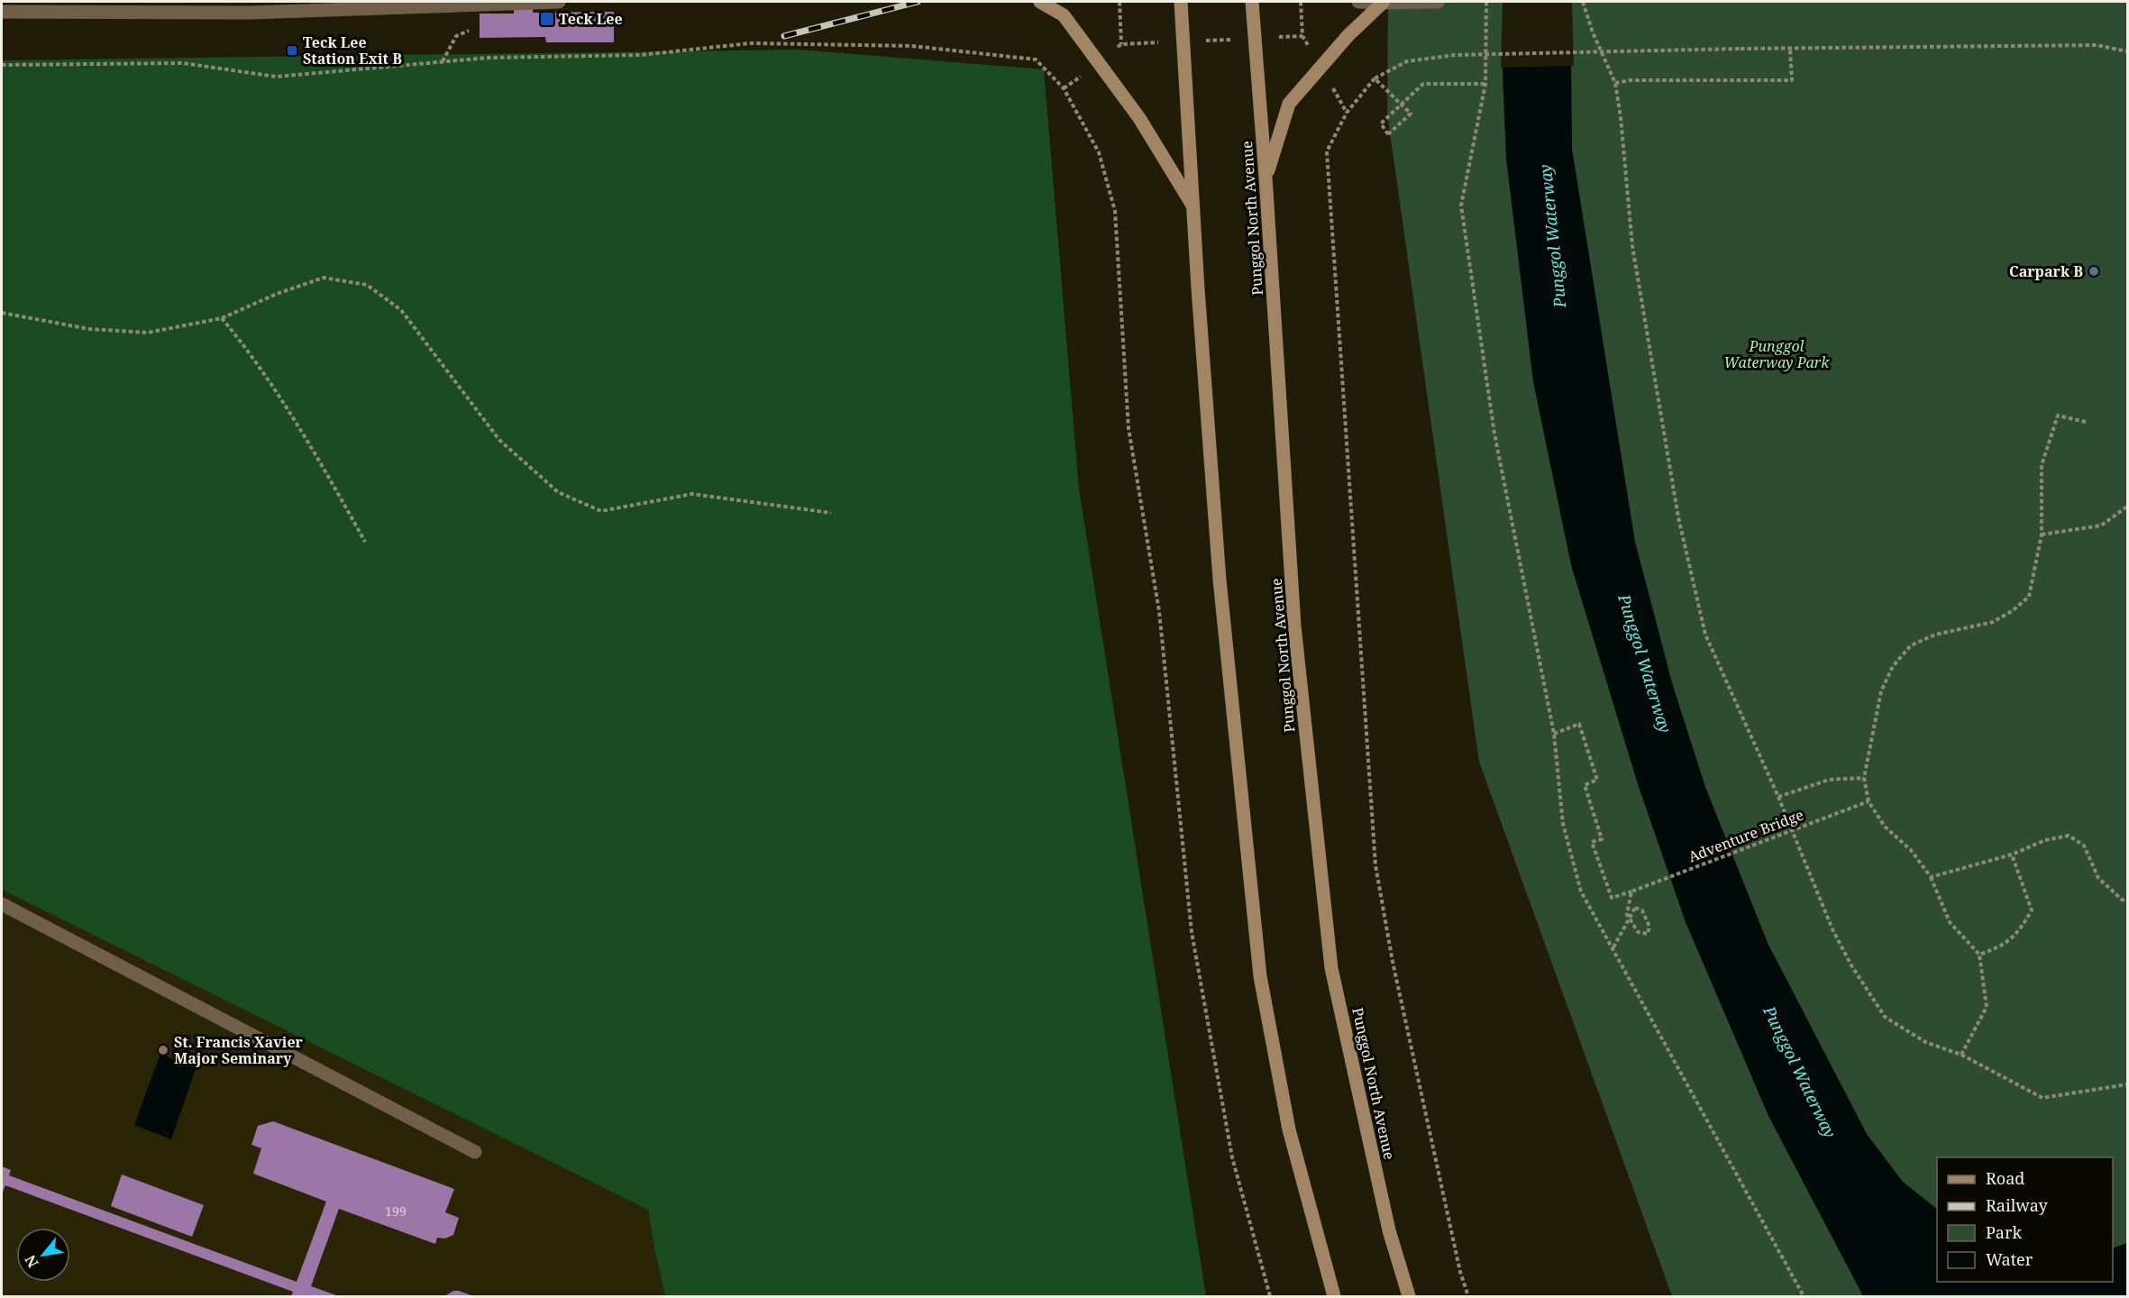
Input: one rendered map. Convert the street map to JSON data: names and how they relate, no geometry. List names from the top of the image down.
{
  "streets": {
    "main road": ["Punggol North Avenue"],
    "path": ["Adventure Bridge"]
  },
  "water": ["Punggol Waterway"],
  "parks": ["Punggol Waterway Park"],
  "places": {
    "transit": ["Teck Lee", "Teck Lee Station Exit B"],
    "other": ["Carpark B", "St. Francis Xavier Major Seminary"]
  },
  "house_numbers": ["199"],
  "legend": [
    "Road",
    "Railway",
    "Park",
    "Water"
  ],
  "north": "bottom left"
}
